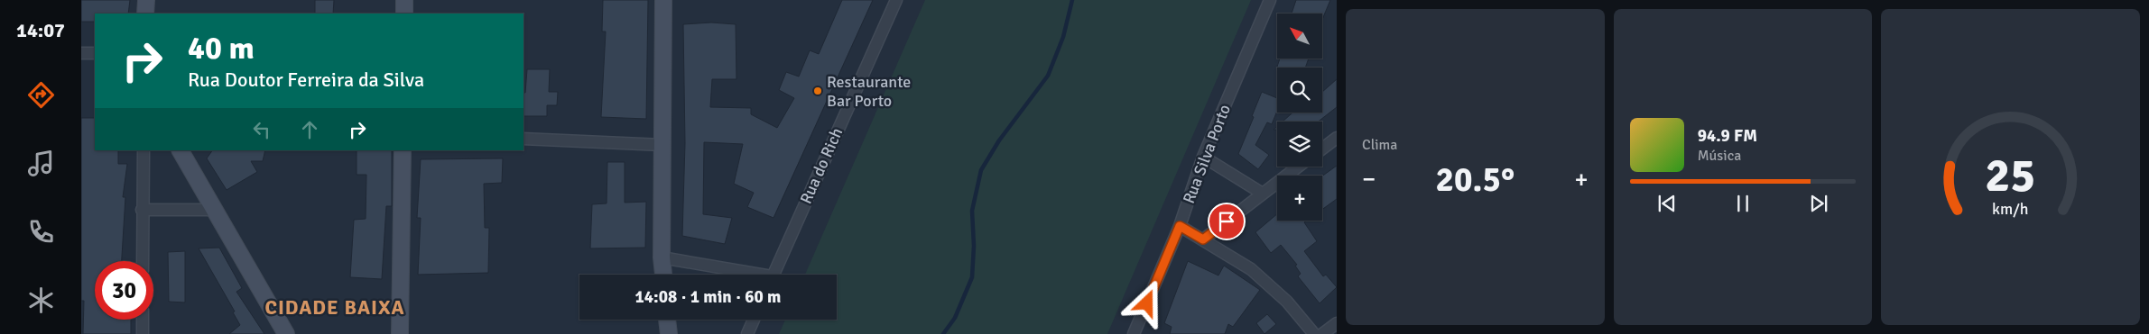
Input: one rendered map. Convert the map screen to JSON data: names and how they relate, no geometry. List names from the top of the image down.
{
  "streets": {
    "street": ["Rua Silva Porto", "Rua do Rich"]
  },
  "districts": ["CIDADE BAIXA"],
  "places": ["Restaurante Bar Porto"],
  "north": "top left",
  "page": {
    "tabs": "14:07",
    "tile": "Clima",
    "map_buttons": "+",
    "turn": ["40 m", "Rua Doutor Ferreira da Silva"],
    "song": ["94.9 FM", "Música"],
    "heat": ["−", "20.5°", "+"],
    "limit": "30",
    "trip": "14:08 · 1 min · 60 m",
    "gauge": ["25", "km/h"]
  }
}
